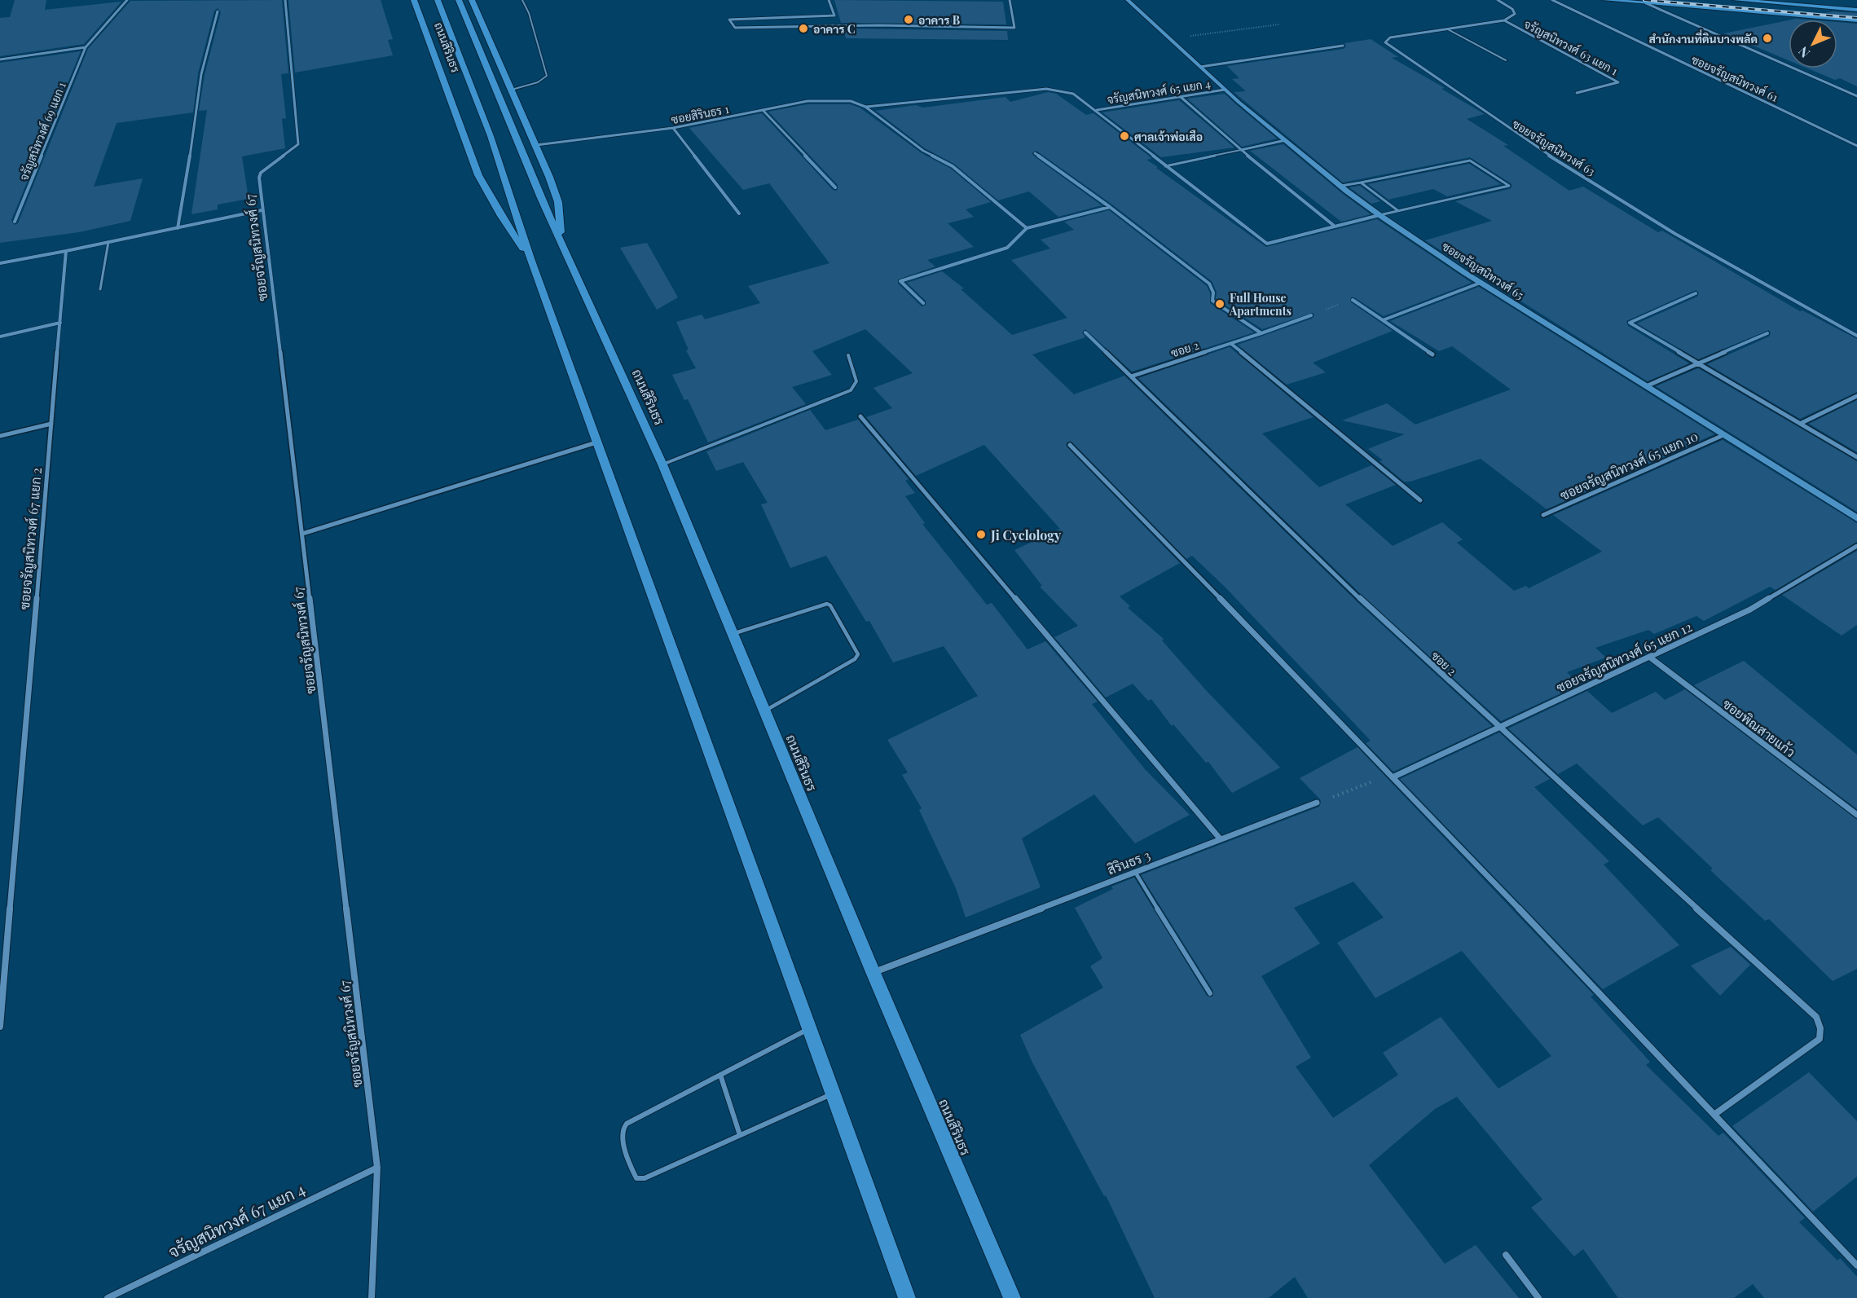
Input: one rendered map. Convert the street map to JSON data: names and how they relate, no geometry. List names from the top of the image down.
{
  "streets": {
    "main road": ["ถนนสิรินธร"],
    "street": [
      "จรัญสนิทวงศ์ 63 แยก 1",
      "ซอยจรัญสนิทวงศ์ 61",
      "จรัญสนิทวงศ์ 65 แยก 4",
      "ซอยสิรินธร 1",
      "จรัญสนิทวงศ์ 69 แยก 1",
      "ซอยจรัญสนิทวงศ์ 63",
      "ซอยจรัญสนิทวงศ์ 67",
      "ซอยจรัญสนิทวงศ์ 65",
      "ซอย 2",
      "ซอยจรัญสนิทวงศ์ 65 แยก 10",
      "ซอยจรัญสนิทวงศ์ 67 แยก 2",
      "ซอยจรัญสนิทวงศ์ 65 แยก 12",
      "ซอยพิณสายแก้ว",
      "สิรินธร 3",
      "จรัญสนิทวงศ์ 67 แยก 4"
    ]
  },
  "crossings": [
    ["ถนนสิรินธร", "ซอยสิรินธร 1"],
    ["ถนนสิรินธร", "สิรินธร 3"],
    ["จรัญสนิทวงศ์ 63 แยก 1", "ซอยจรัญสนิทวงศ์ 63"],
    ["จรัญสนิทวงศ์ 65 แยก 4", "ซอยจรัญสนิทวงศ์ 65"],
    ["ซอยจรัญสนิทวงศ์ 67", "จรัญสนิทวงศ์ 67 แยก 4"],
    ["ซอยจรัญสนิทวงศ์ 65", "ซอยจรัญสนิทวงศ์ 65 แยก 10"],
    ["ซอย 2", "ซอยจรัญสนิทวงศ์ 65 แยก 12"],
    ["ซอยจรัญสนิทวงศ์ 65 แยก 12", "ซอยพิณสายแก้ว"]
  ],
  "places": [
    "อาคาร B",
    "อาคาร C",
    "สำนักงานที่ดินบางพลัด",
    "ศาลเจ้าพ่อเสือ",
    "Full House Apartments",
    "Ji Cyclology"
  ],
  "north": "bottom left"
}
